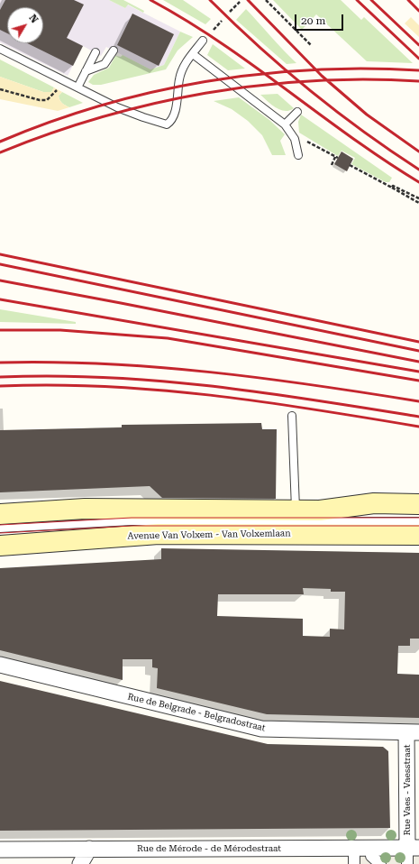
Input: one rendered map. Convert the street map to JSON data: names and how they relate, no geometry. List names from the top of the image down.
{
  "streets": {
    "main road": ["Avenue Van Volxem - Van Volxemlaan"],
    "street": ["Rue de Belgrade - Belgradostraat", "Rue Vaes - Vaesstraat", "Rue de Mérode - de Mérodestraat"]
  },
  "crossings": [
    ["Rue de Belgrade - Belgradostraat", "Rue Vaes - Vaesstraat"],
    ["Rue Vaes - Vaesstraat", "Rue de Mérode - de Mérodestraat"]
  ],
  "scale_bar": "20 m",
  "north": "top right"
}
